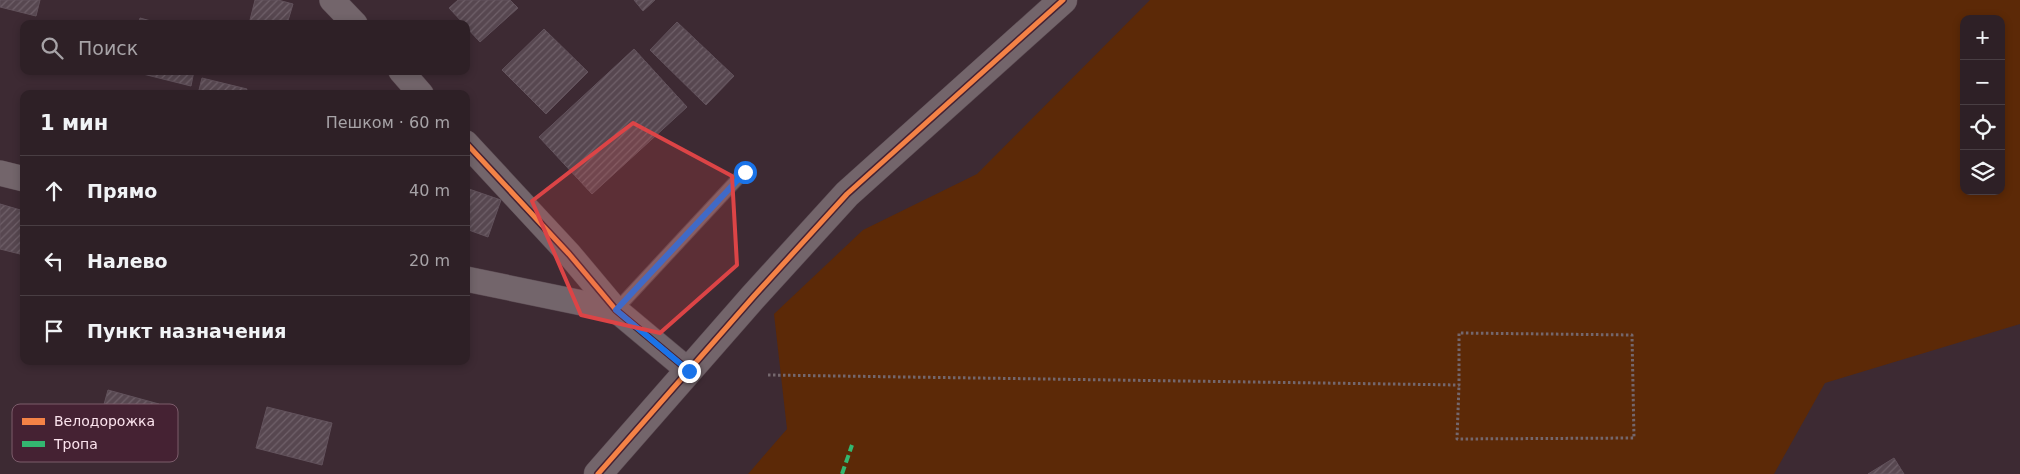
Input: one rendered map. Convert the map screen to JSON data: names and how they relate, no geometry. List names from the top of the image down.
{
  "legend": ["Велодорожка", "Тропа"],
  "page": {
    "map_buttons": ["+", "−"],
    "search": "Поиск",
    "heading": ["1 мин", "Пешком · 60 m"],
    "list": [
      ["Прямо", "40 m"],
      ["Налево", "20 m"],
      "Пункт назначения"
    ]
  }
}
